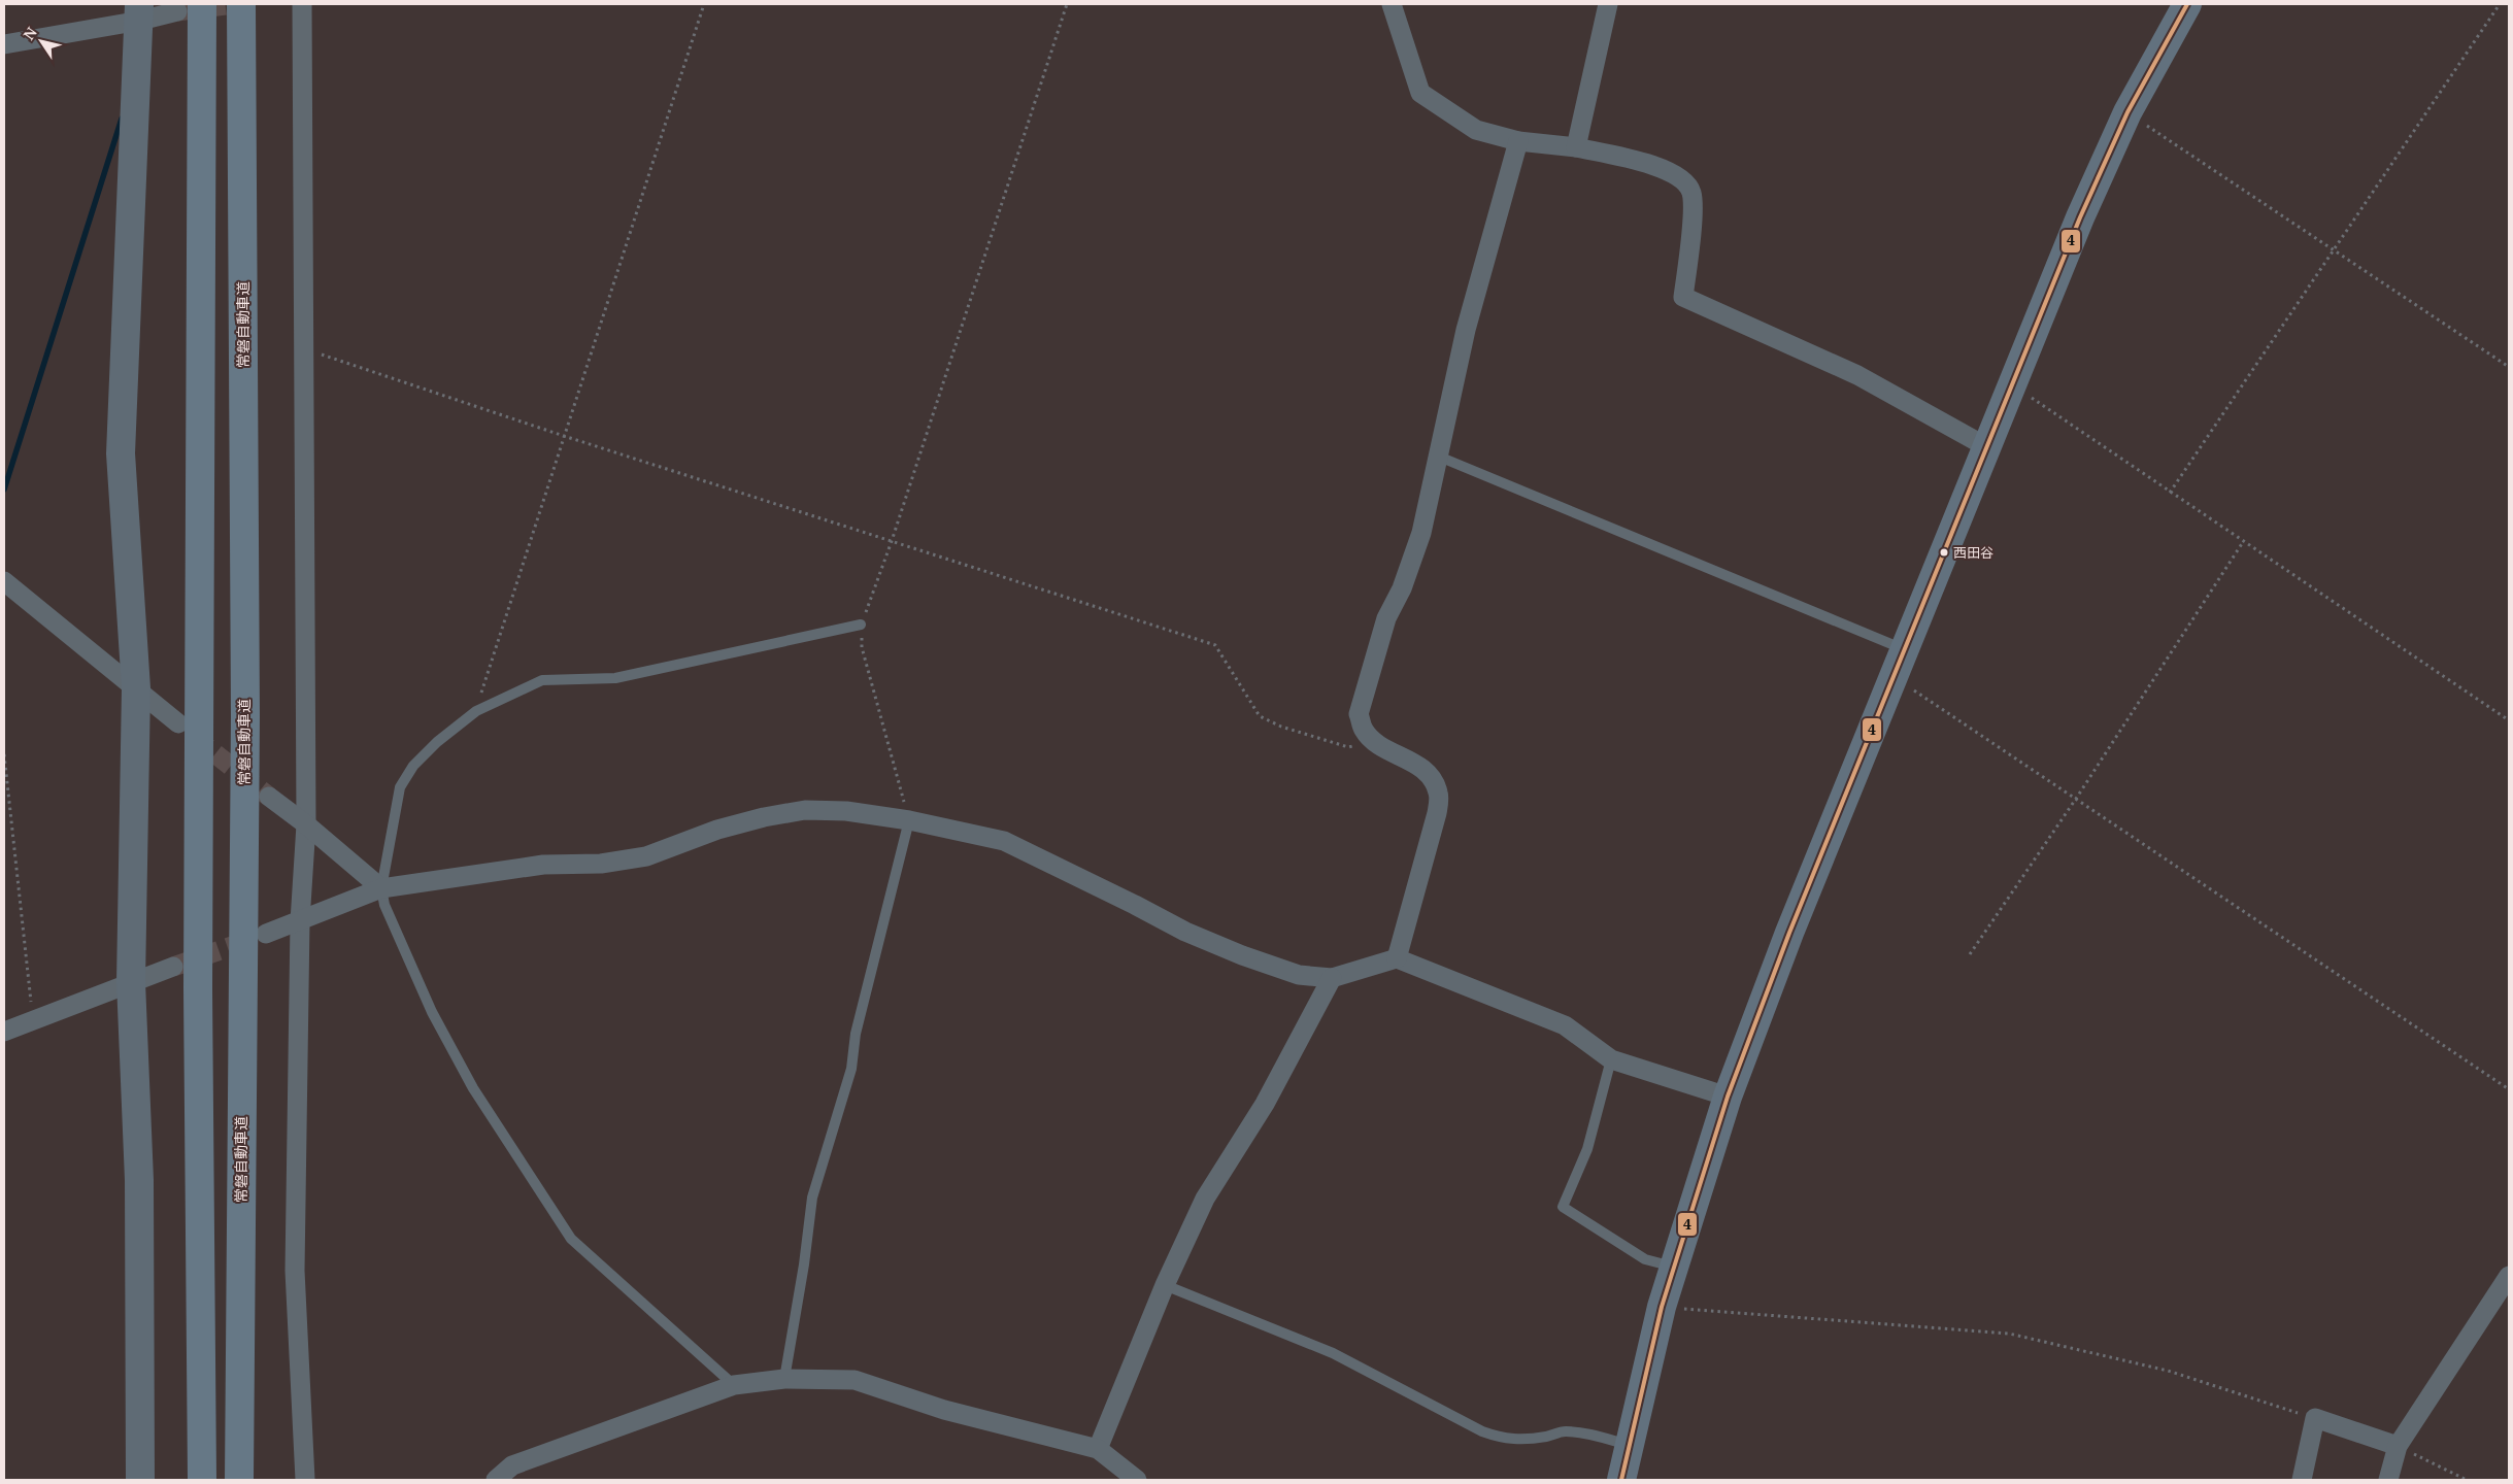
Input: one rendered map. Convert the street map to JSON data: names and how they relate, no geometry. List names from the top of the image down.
{
  "streets": {
    "highway": ["常磐自動車道"]
  },
  "places": ["西田谷"],
  "lines": ["transit line 4"],
  "north": "top left"
}
